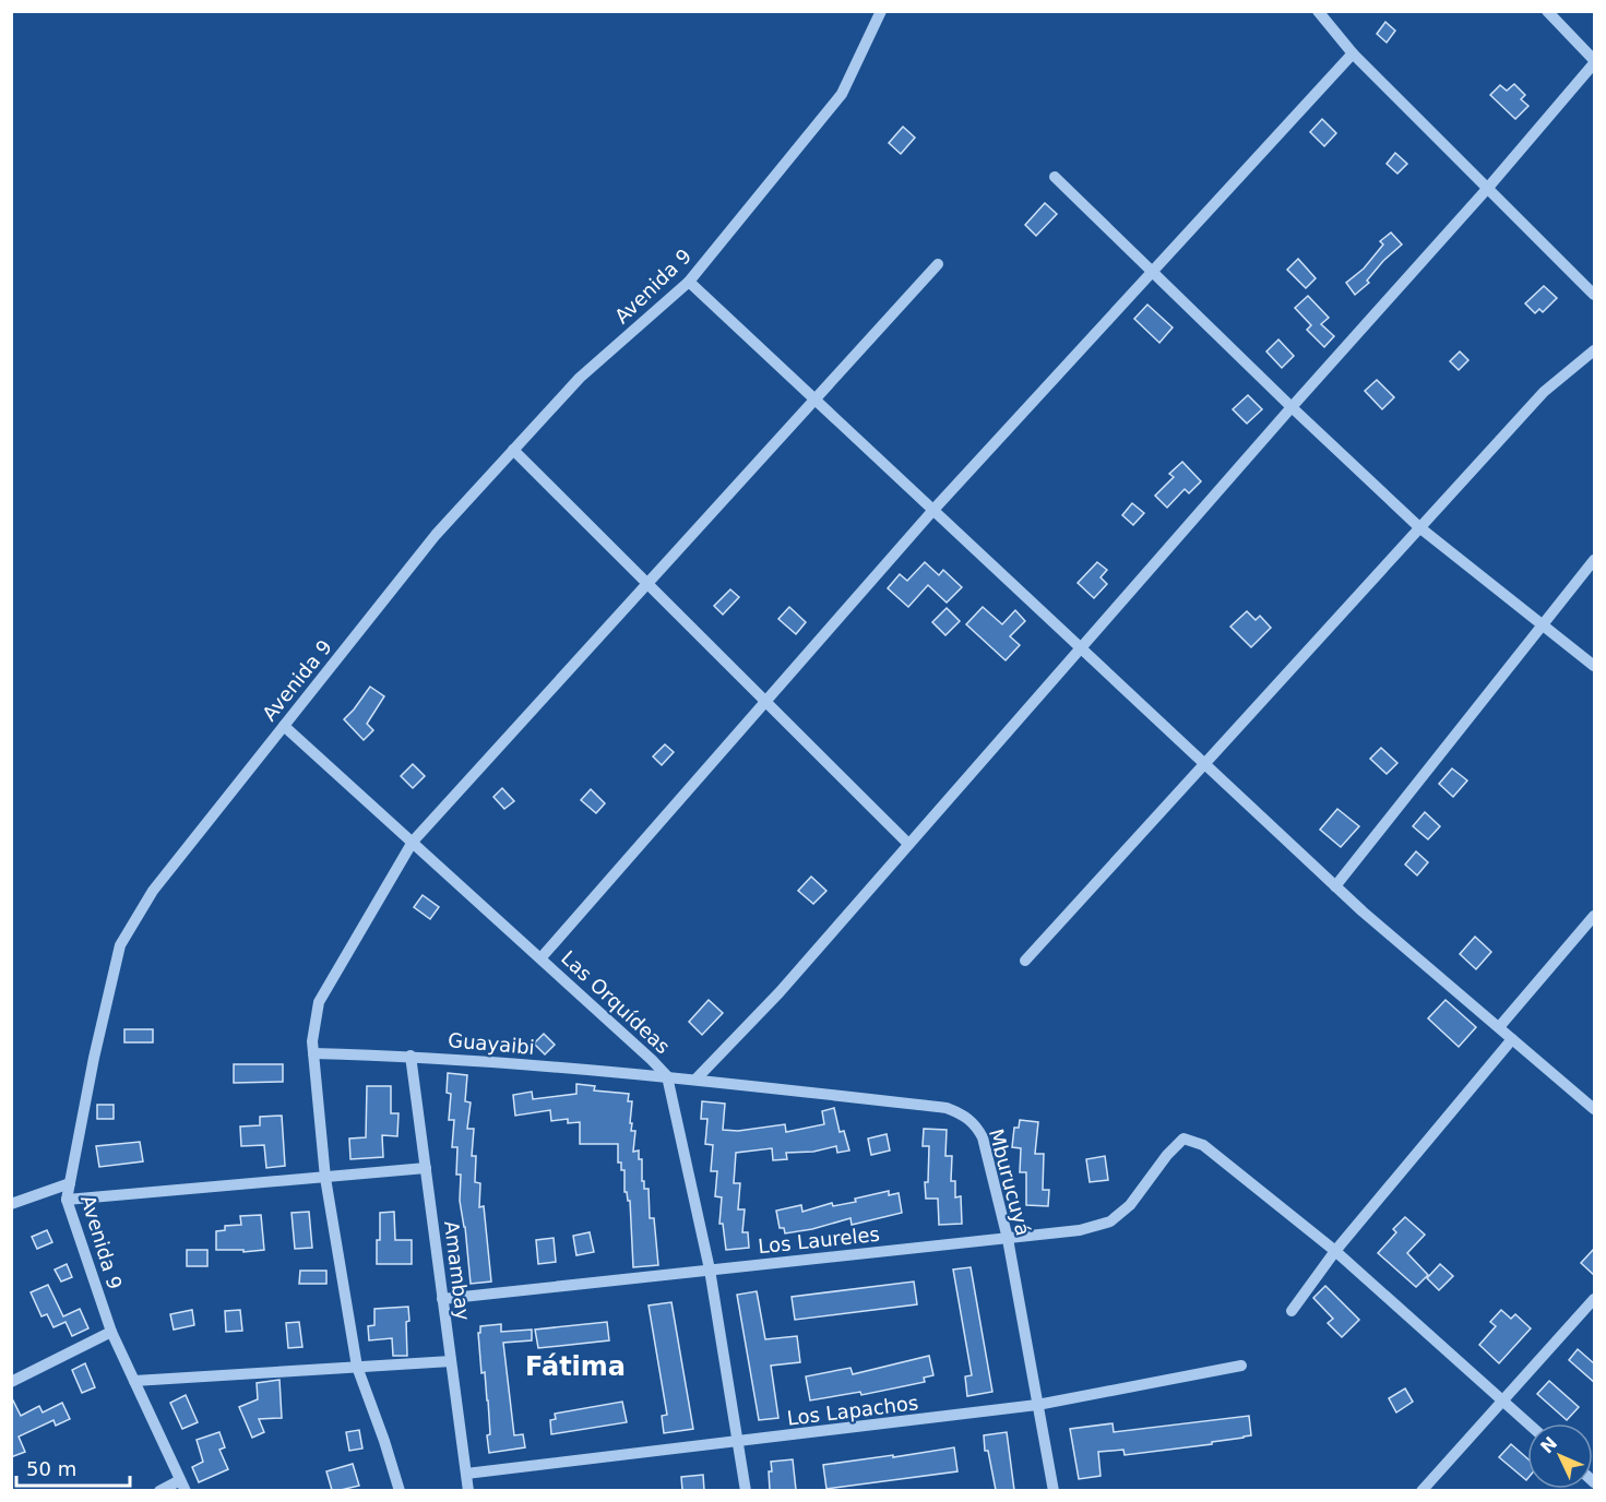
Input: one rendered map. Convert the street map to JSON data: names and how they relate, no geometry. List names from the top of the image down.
{
  "streets": {
    "street": [
      "Avenida 9",
      "Las Orquídeas",
      "Guayaibi",
      "Mburucuyá",
      "Los Laureles",
      "Amambay",
      "Los Lapachos"
    ]
  },
  "crossings": [
    ["Avenida 9", "Las Orquídeas"],
    ["Las Orquídeas", "Guayaibi"],
    ["Las Orquídeas", "Los Laureles"],
    ["Las Orquídeas", "Los Lapachos"],
    ["Guayaibi", "Mburucuyá"],
    ["Guayaibi", "Amambay"],
    ["Mburucuyá", "Los Laureles"],
    ["Mburucuyá", "Los Lapachos"],
    ["Los Laureles", "Amambay"],
    ["Amambay", "Los Lapachos"]
  ],
  "districts": ["Fátima"],
  "scale_bar": "50 m",
  "north": "top left"
}
